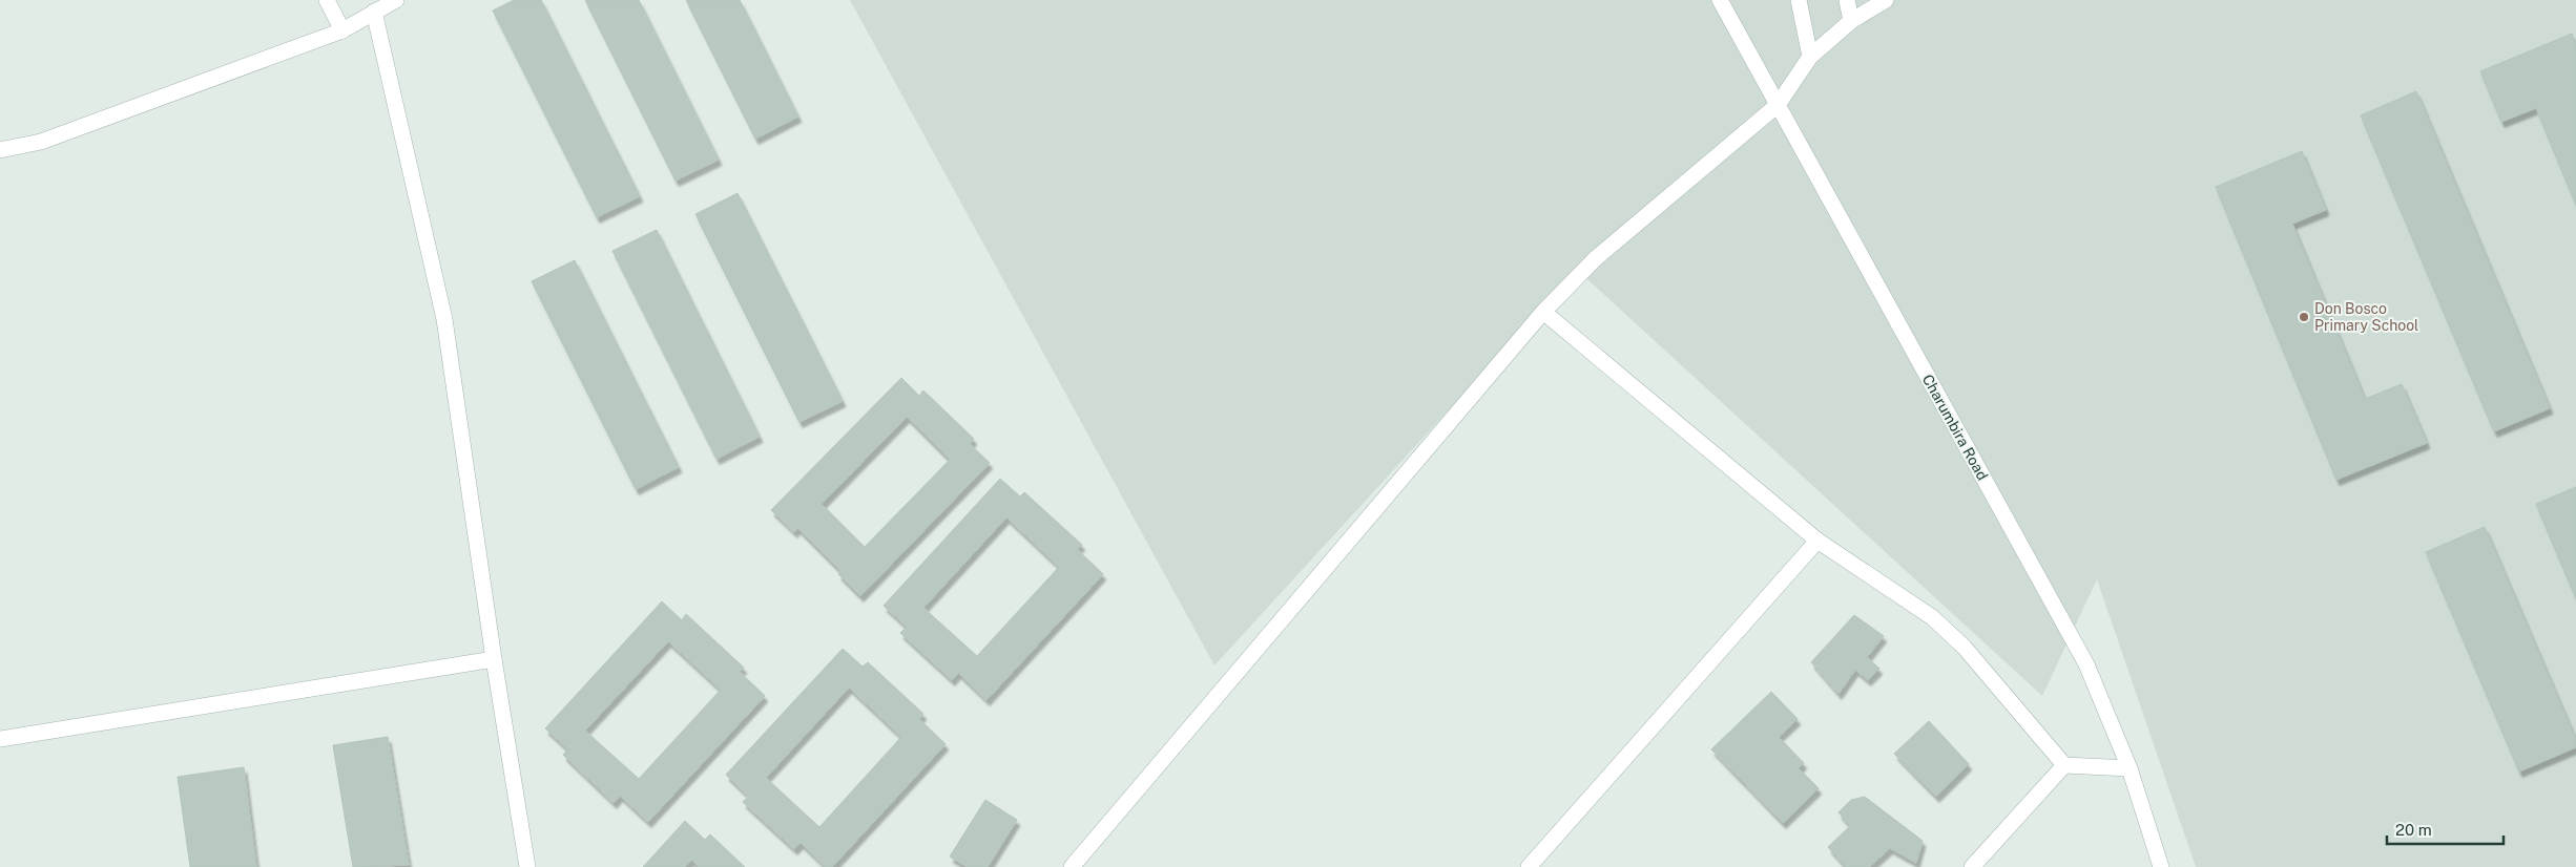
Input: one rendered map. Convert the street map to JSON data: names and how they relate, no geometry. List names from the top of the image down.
{
  "streets": {
    "street": ["Charumbira Road"]
  },
  "places": ["Don Bosco Primary School"],
  "scale_bar": "20 m"
}
